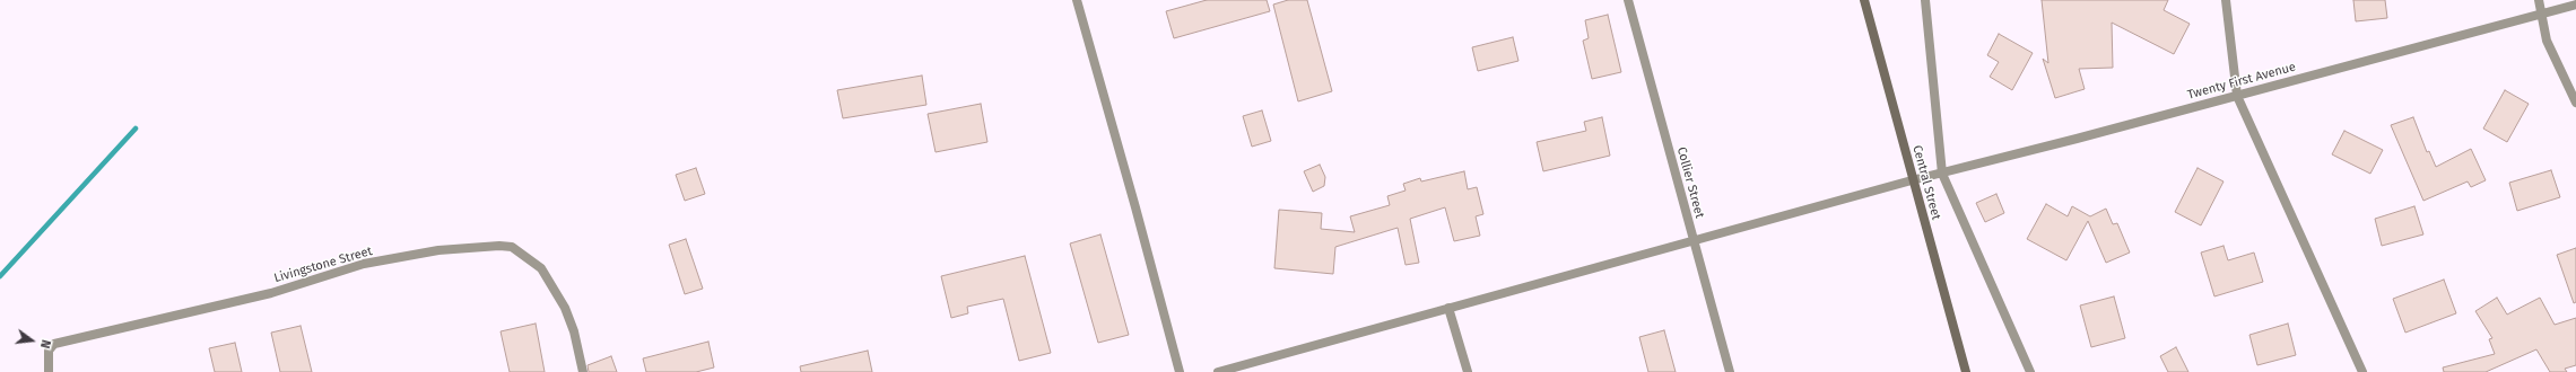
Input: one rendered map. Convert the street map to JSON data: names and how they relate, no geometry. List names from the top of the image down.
{
  "streets": {
    "main road": ["Central Street"],
    "street": ["Twenty First Avenue", "Collier Street", "Livingstone Street"]
  },
  "crossings": [
    ["Twenty First Avenue", "Collier Street"],
    ["Twenty First Avenue", "Central Street"]
  ],
  "north": "right"
}
